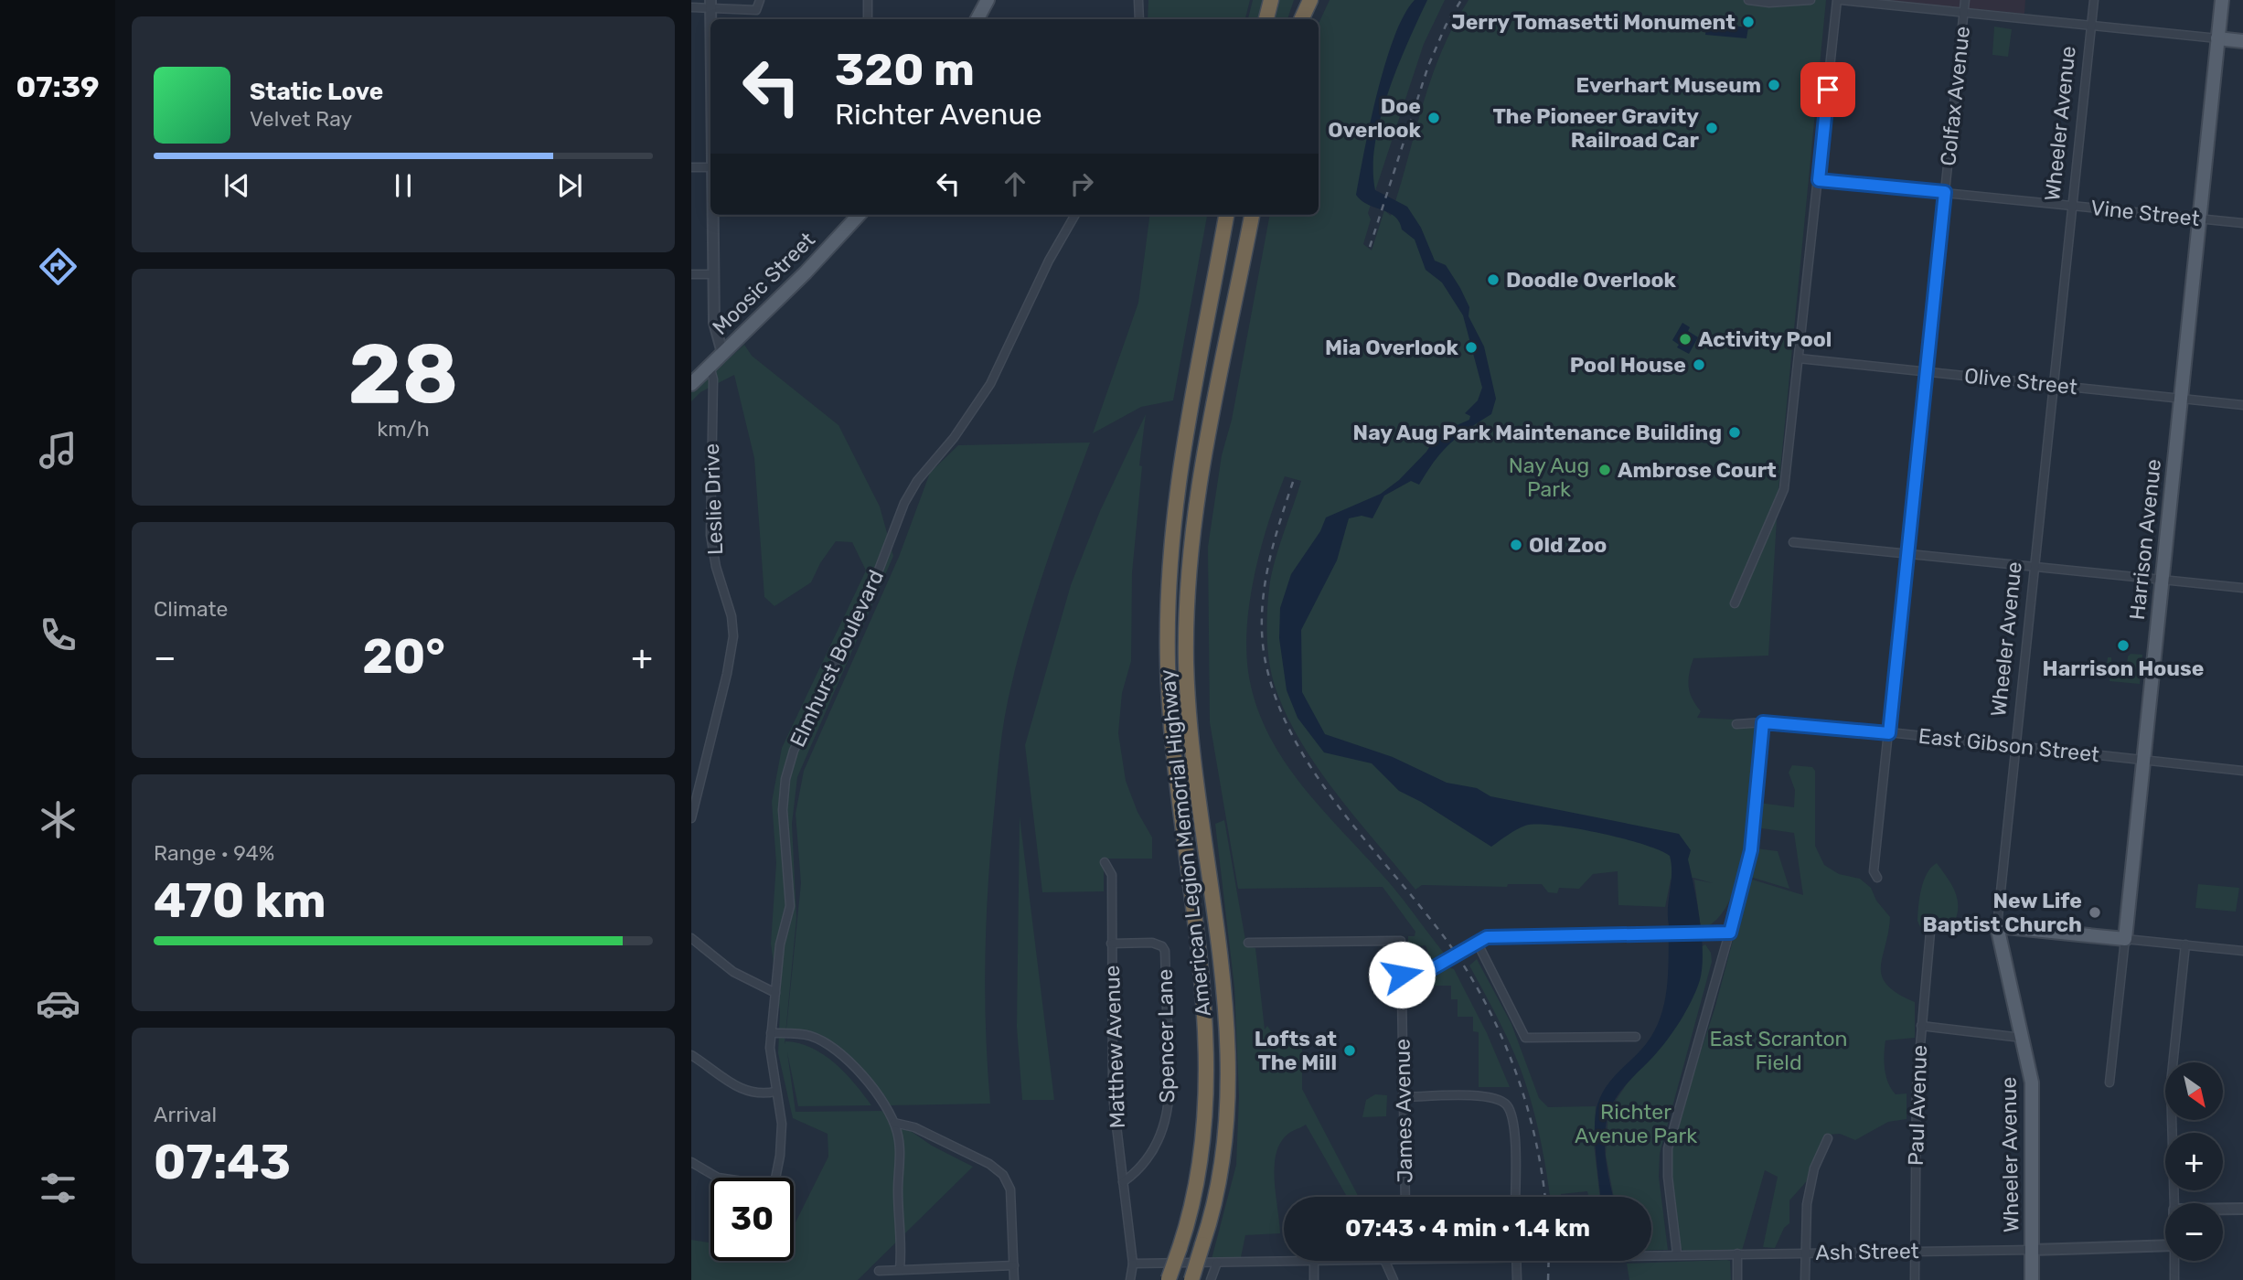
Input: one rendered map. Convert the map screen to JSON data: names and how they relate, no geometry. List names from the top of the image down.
{
  "streets": {
    "highway": ["American Legion Memorial Highway"],
    "main road": ["Wheeler Avenue", "Moosic Street", "Harrison Avenue"],
    "street": [
      "Colfax Avenue",
      "Vine Street",
      "Olive Street",
      "Leslie Drive",
      "Elmhurst Boulevard",
      "East Gibson Street",
      "Spencer Lane",
      "Matthew Avenue",
      "Paul Avenue",
      "James Avenue",
      "Ash Street"
    ]
  },
  "crossings": [
    ["Colfax Avenue", "Vine Street"],
    ["Colfax Avenue", "Olive Street"],
    ["Colfax Avenue", "East Gibson Street"],
    ["Wheeler Avenue", "Vine Street"],
    ["Wheeler Avenue", "Olive Street"],
    ["Wheeler Avenue", "East Gibson Street"],
    ["Wheeler Avenue", "Ash Street"],
    ["Vine Street", "Harrison Avenue"],
    ["Moosic Street", "Leslie Drive"],
    ["Olive Street", "Harrison Avenue"],
    ["Harrison Avenue", "East Gibson Street"],
    ["Spencer Lane", "Matthew Avenue"],
    ["Paul Avenue", "Ash Street"]
  ],
  "parks": ["Nay Aug Park", "East Scranton Field", "Richter Avenue Park"],
  "places": [
    "Jerry Tomasetti Monument",
    "Everhart Museum",
    "Doe Overlook",
    "The Pioneer Gravity Railroad Car",
    "Doodle Overlook",
    "Activity Pool",
    "Mia Overlook",
    "Pool House",
    "Nay Aug Park Maintenance Building",
    "Ambrose Court",
    "Old Zoo",
    "Harrison House",
    "New Life Baptist Church",
    "Lofts at The Mill"
  ],
  "north": "bottom right",
  "page": {
    "tabs": "07:39",
    "turn": ["320 m", "Richter Avenue"],
    "song": ["Static Love", "Velvet Ray"],
    "tile": [
      ["28", "km/h"],
      "Climate",
      ["Range · 94%", "470 km"],
      ["Arrival", "07:43"]
    ],
    "heat": ["−", "20°", "+"],
    "map_buttons": ["+", "−"],
    "limit": "30",
    "trip": "07:43 · 4 min · 1.4 km"
  }
}
